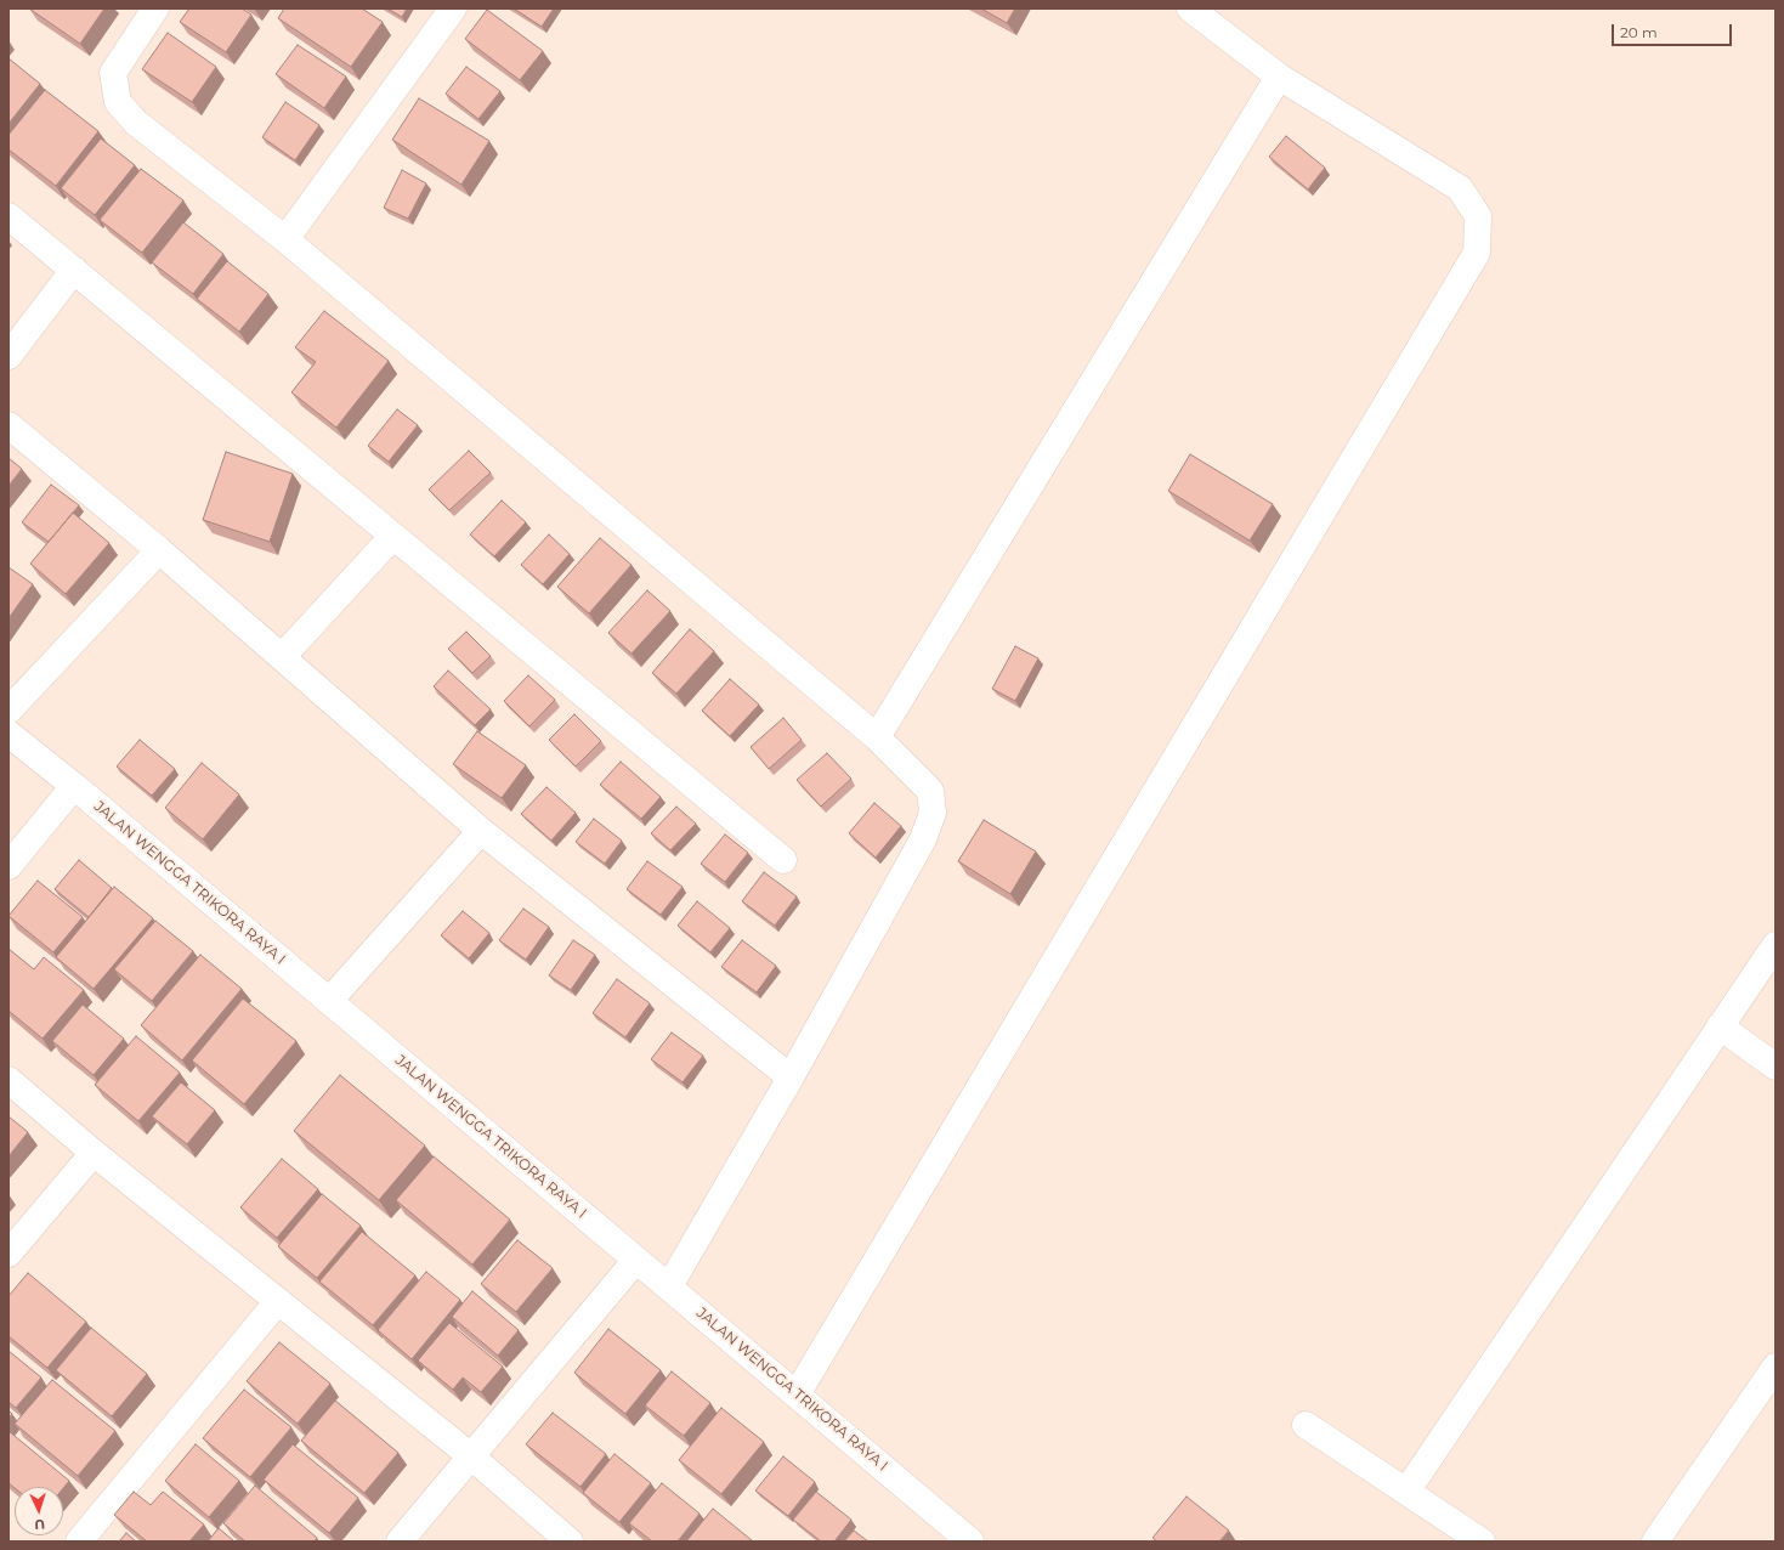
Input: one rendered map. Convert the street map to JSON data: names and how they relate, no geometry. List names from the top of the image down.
{
  "streets": {
    "street": ["JALAN WENGGA TRIKORA RAYA I"]
  },
  "scale_bar": "20 m",
  "north": "bottom"
}
